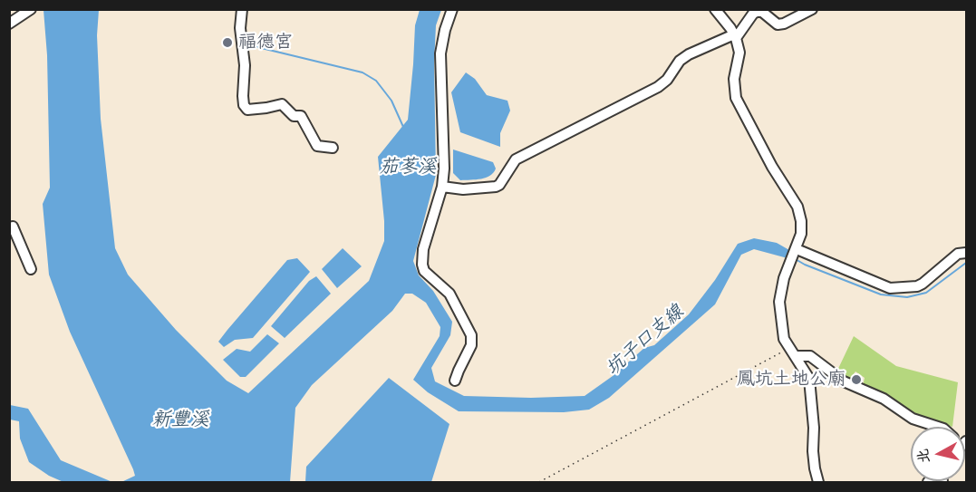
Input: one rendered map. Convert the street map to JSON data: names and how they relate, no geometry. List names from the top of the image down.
{
  "water": ["茄苳溪", "坑子口支線", "新豐溪"],
  "places": ["福德宫", "鳳坑土地公廟"],
  "north": "left"
}
